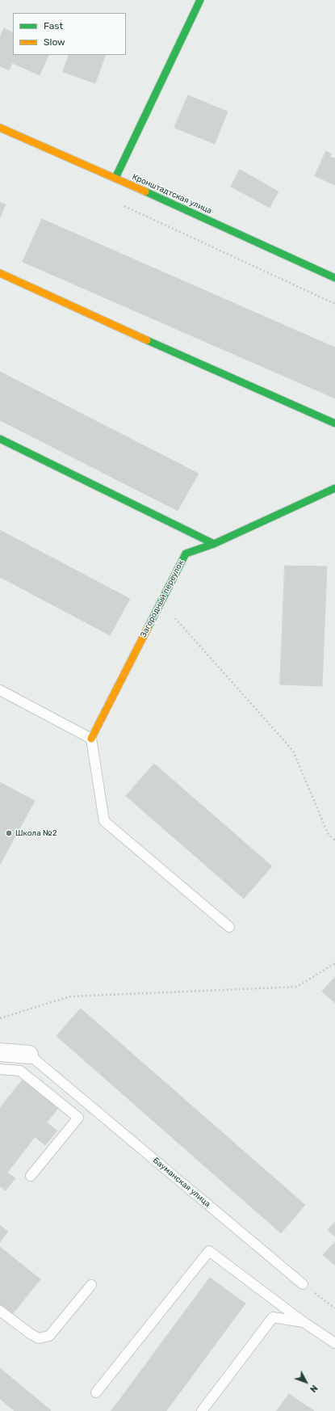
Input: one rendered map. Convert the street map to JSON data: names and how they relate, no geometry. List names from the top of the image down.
{
  "streets": {
    "street": ["Кронштадтская улица", "Загородный переулок"],
    "lane": ["Бауманская улица"]
  },
  "places": ["Школа №2"],
  "legend": ["Fast", "Slow"],
  "north": "bottom right"
}
